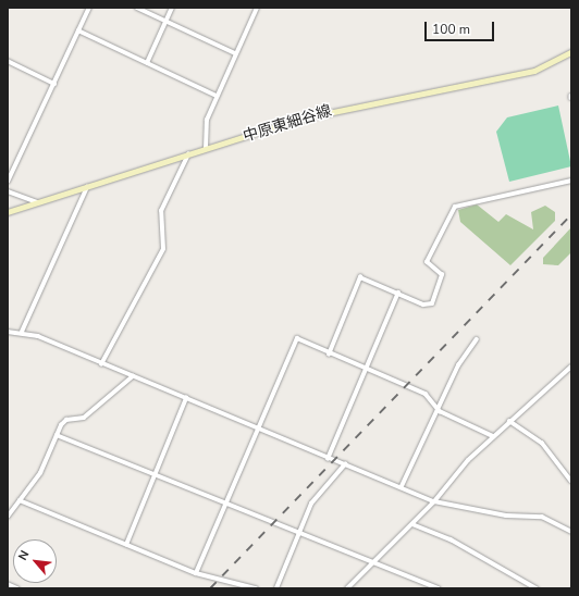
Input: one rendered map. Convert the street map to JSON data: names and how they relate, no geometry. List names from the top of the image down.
{
  "streets": {
    "main road": ["中原東細谷線"]
  },
  "scale_bar": "100 m",
  "north": "top left"
}
